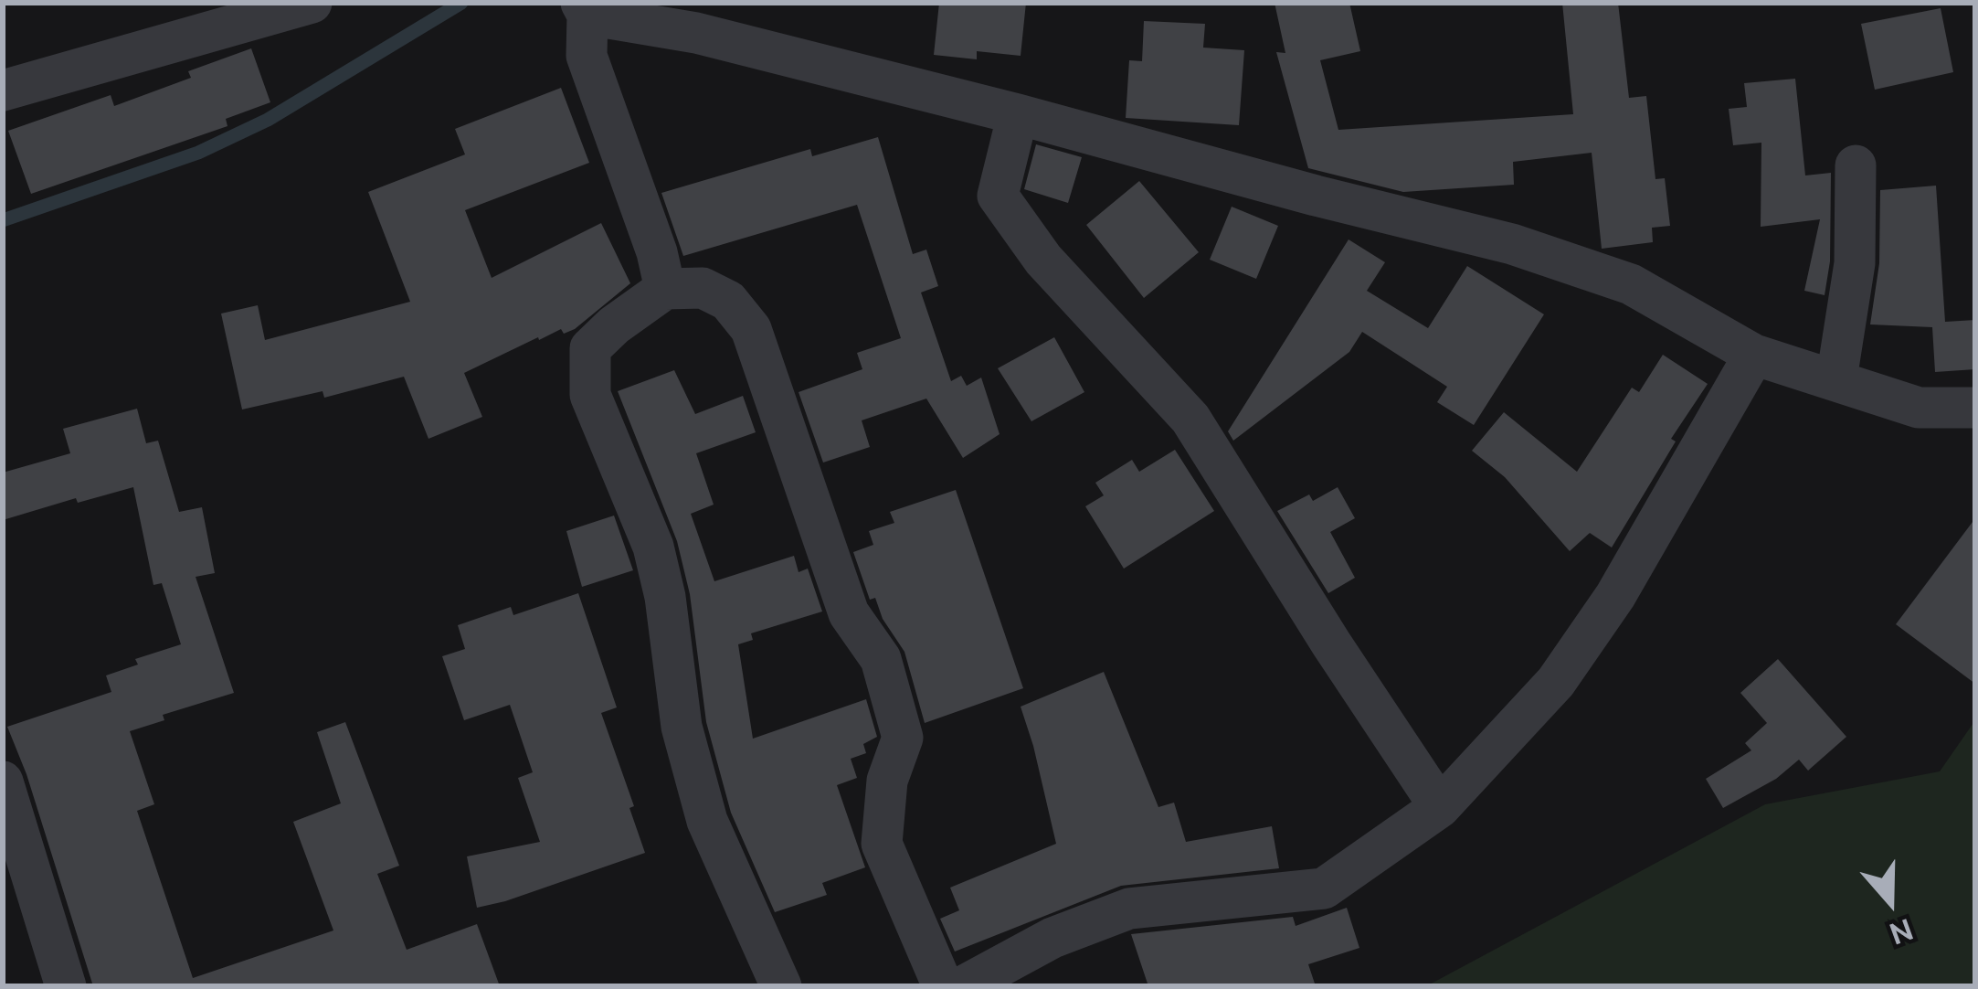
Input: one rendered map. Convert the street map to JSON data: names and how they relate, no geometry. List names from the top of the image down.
{
  "north": "bottom"
}
